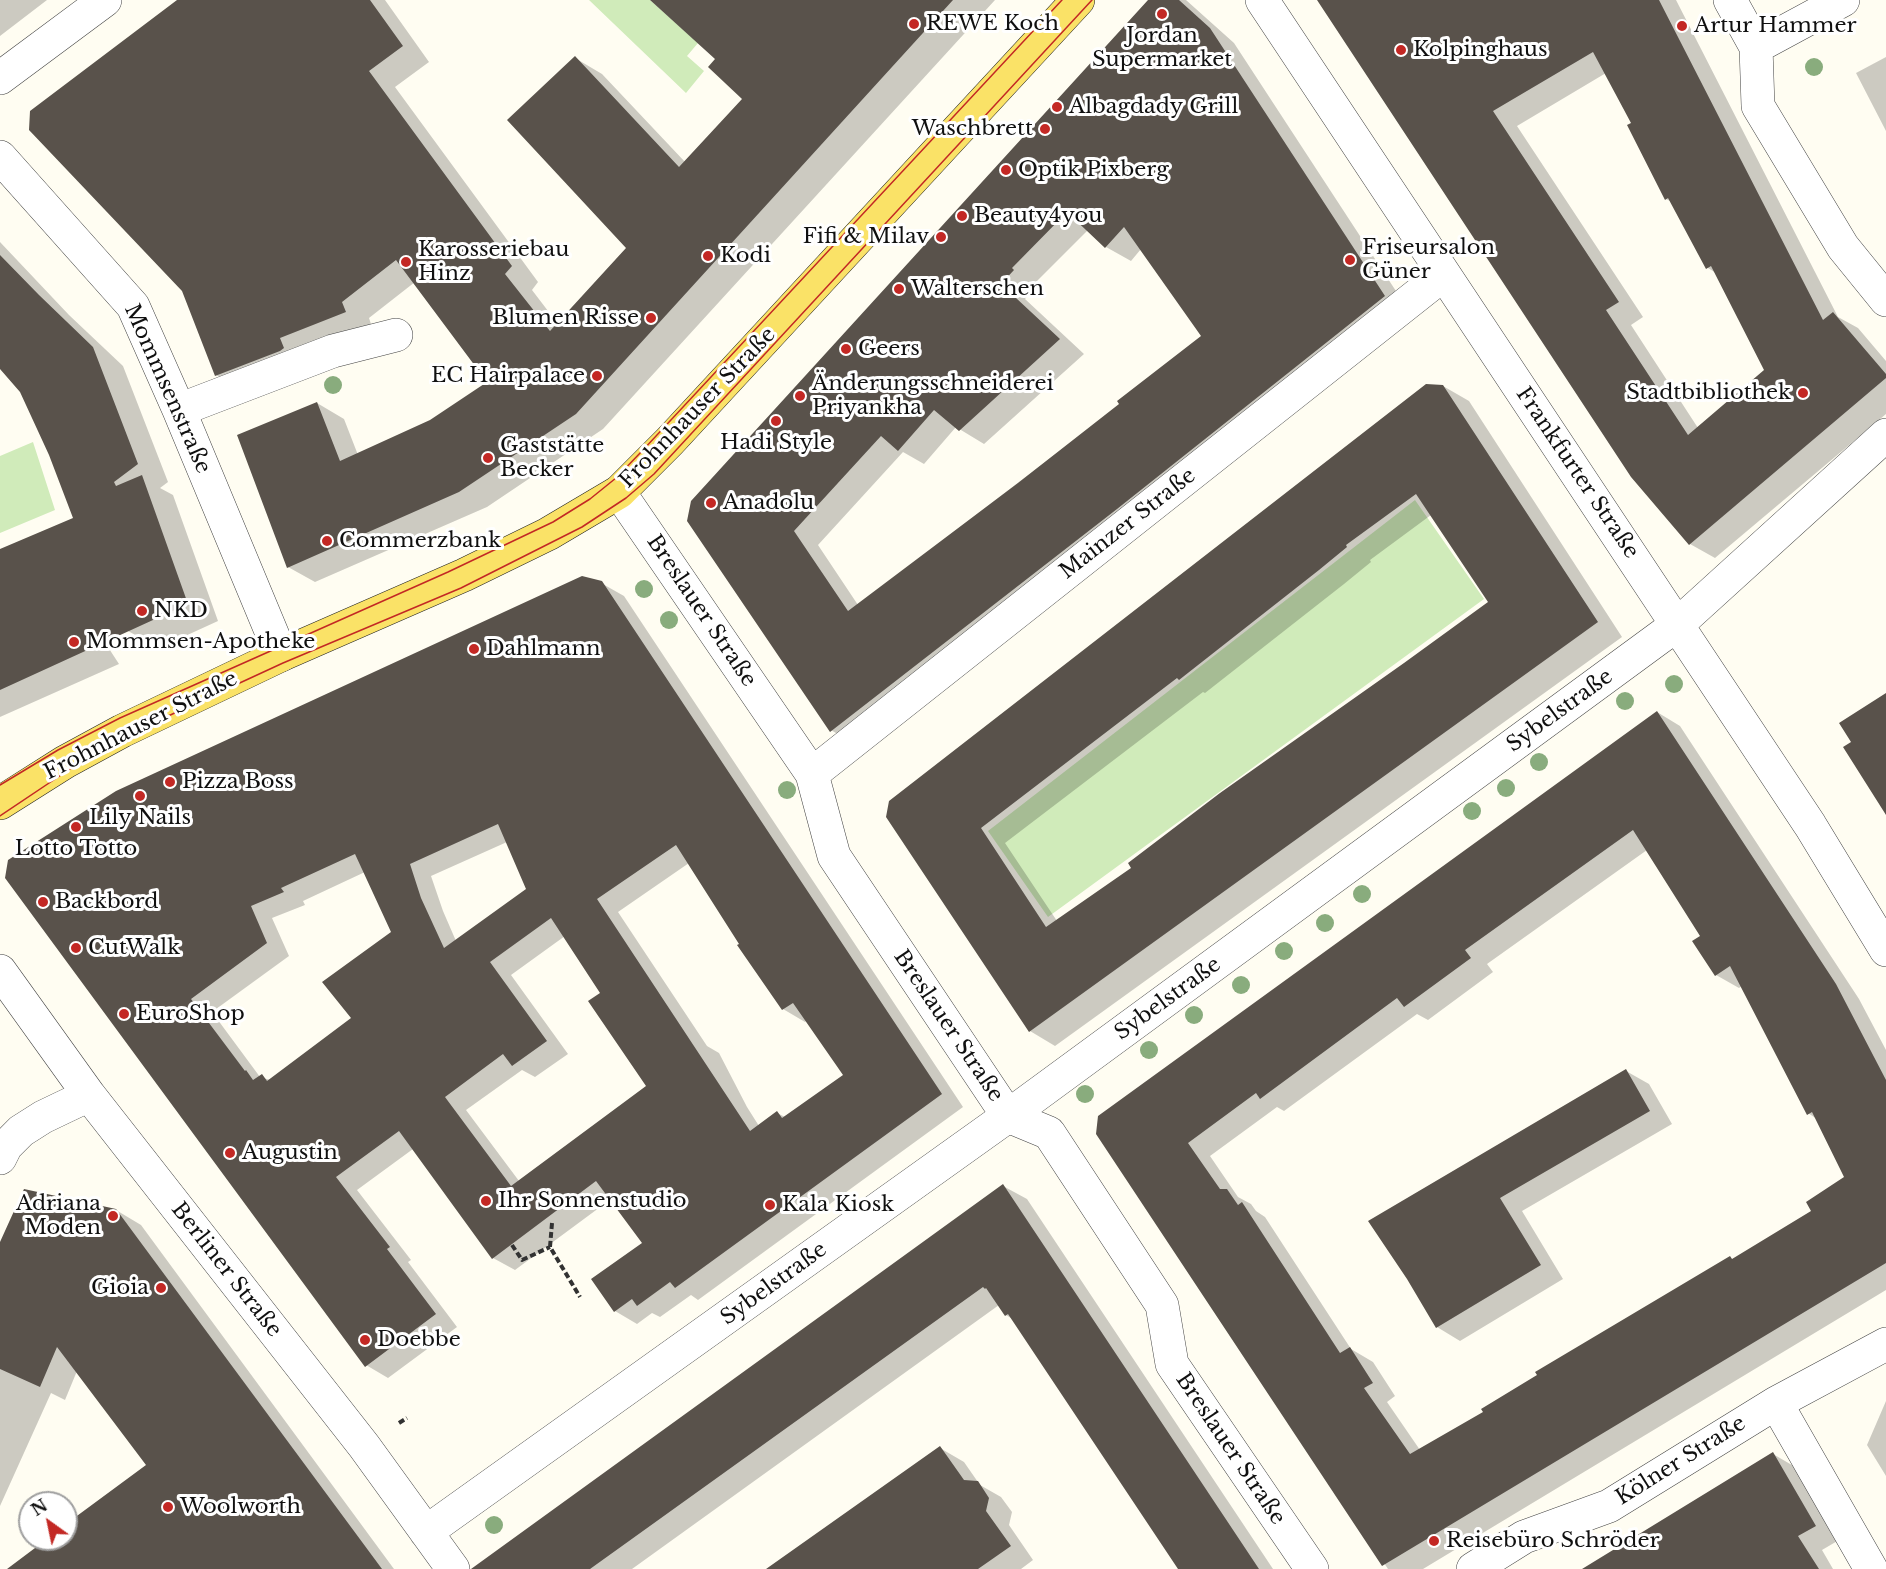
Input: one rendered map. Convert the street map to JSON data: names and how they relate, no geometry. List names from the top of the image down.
{
  "streets": {
    "main road": ["Frohnhauser Straße"],
    "street": [
      "Mommsenstraße",
      "Frankfurter Straße",
      "Mainzer Straße",
      "Breslauer Straße",
      "Sybelstraße",
      "Berliner Straße",
      "Kölner Straße"
    ]
  },
  "crossings": [
    ["Mommsenstraße", "Frohnhauser Straße"],
    ["Frohnhauser Straße", "Breslauer Straße"],
    ["Frankfurter Straße", "Mainzer Straße"],
    ["Frankfurter Straße", "Sybelstraße"],
    ["Mainzer Straße", "Breslauer Straße"],
    ["Breslauer Straße", "Sybelstraße"],
    ["Sybelstraße", "Berliner Straße"]
  ],
  "places": [
    "Jordan Supermarket",
    "REWE Koch",
    "Artur Hammer",
    "Kolpinghaus",
    "Albagdady Grill",
    "Waschbrett",
    "Optik Pixberg",
    "Beauty4you",
    "Fifi & Milav",
    "Kodi",
    "Friseursalon Güner",
    "Karosseriebau Hinz",
    "Walterschen",
    "Blumen Risse",
    "Geers",
    "EC Hairpalace",
    "Stadtbibliothek",
    "Änderungsschneiderei Priyankha",
    "Hadi Style",
    "Gaststätte Becker",
    "Anadolu",
    "Commerzbank",
    "NKD",
    "Mommsen-Apotheke",
    "Dahlmann",
    "Pizza Boss",
    "Lily Nails",
    "Lotto Totto",
    "Backbord",
    "CutWalk",
    "EuroShop",
    "Augustin",
    "Ihr Sonnenstudio",
    "Kala Kiosk",
    "Adriana Moden",
    "Gioia",
    "Doebbe",
    "Woolworth",
    "Reisebüro Schröder"
  ],
  "north": "top left"
}
